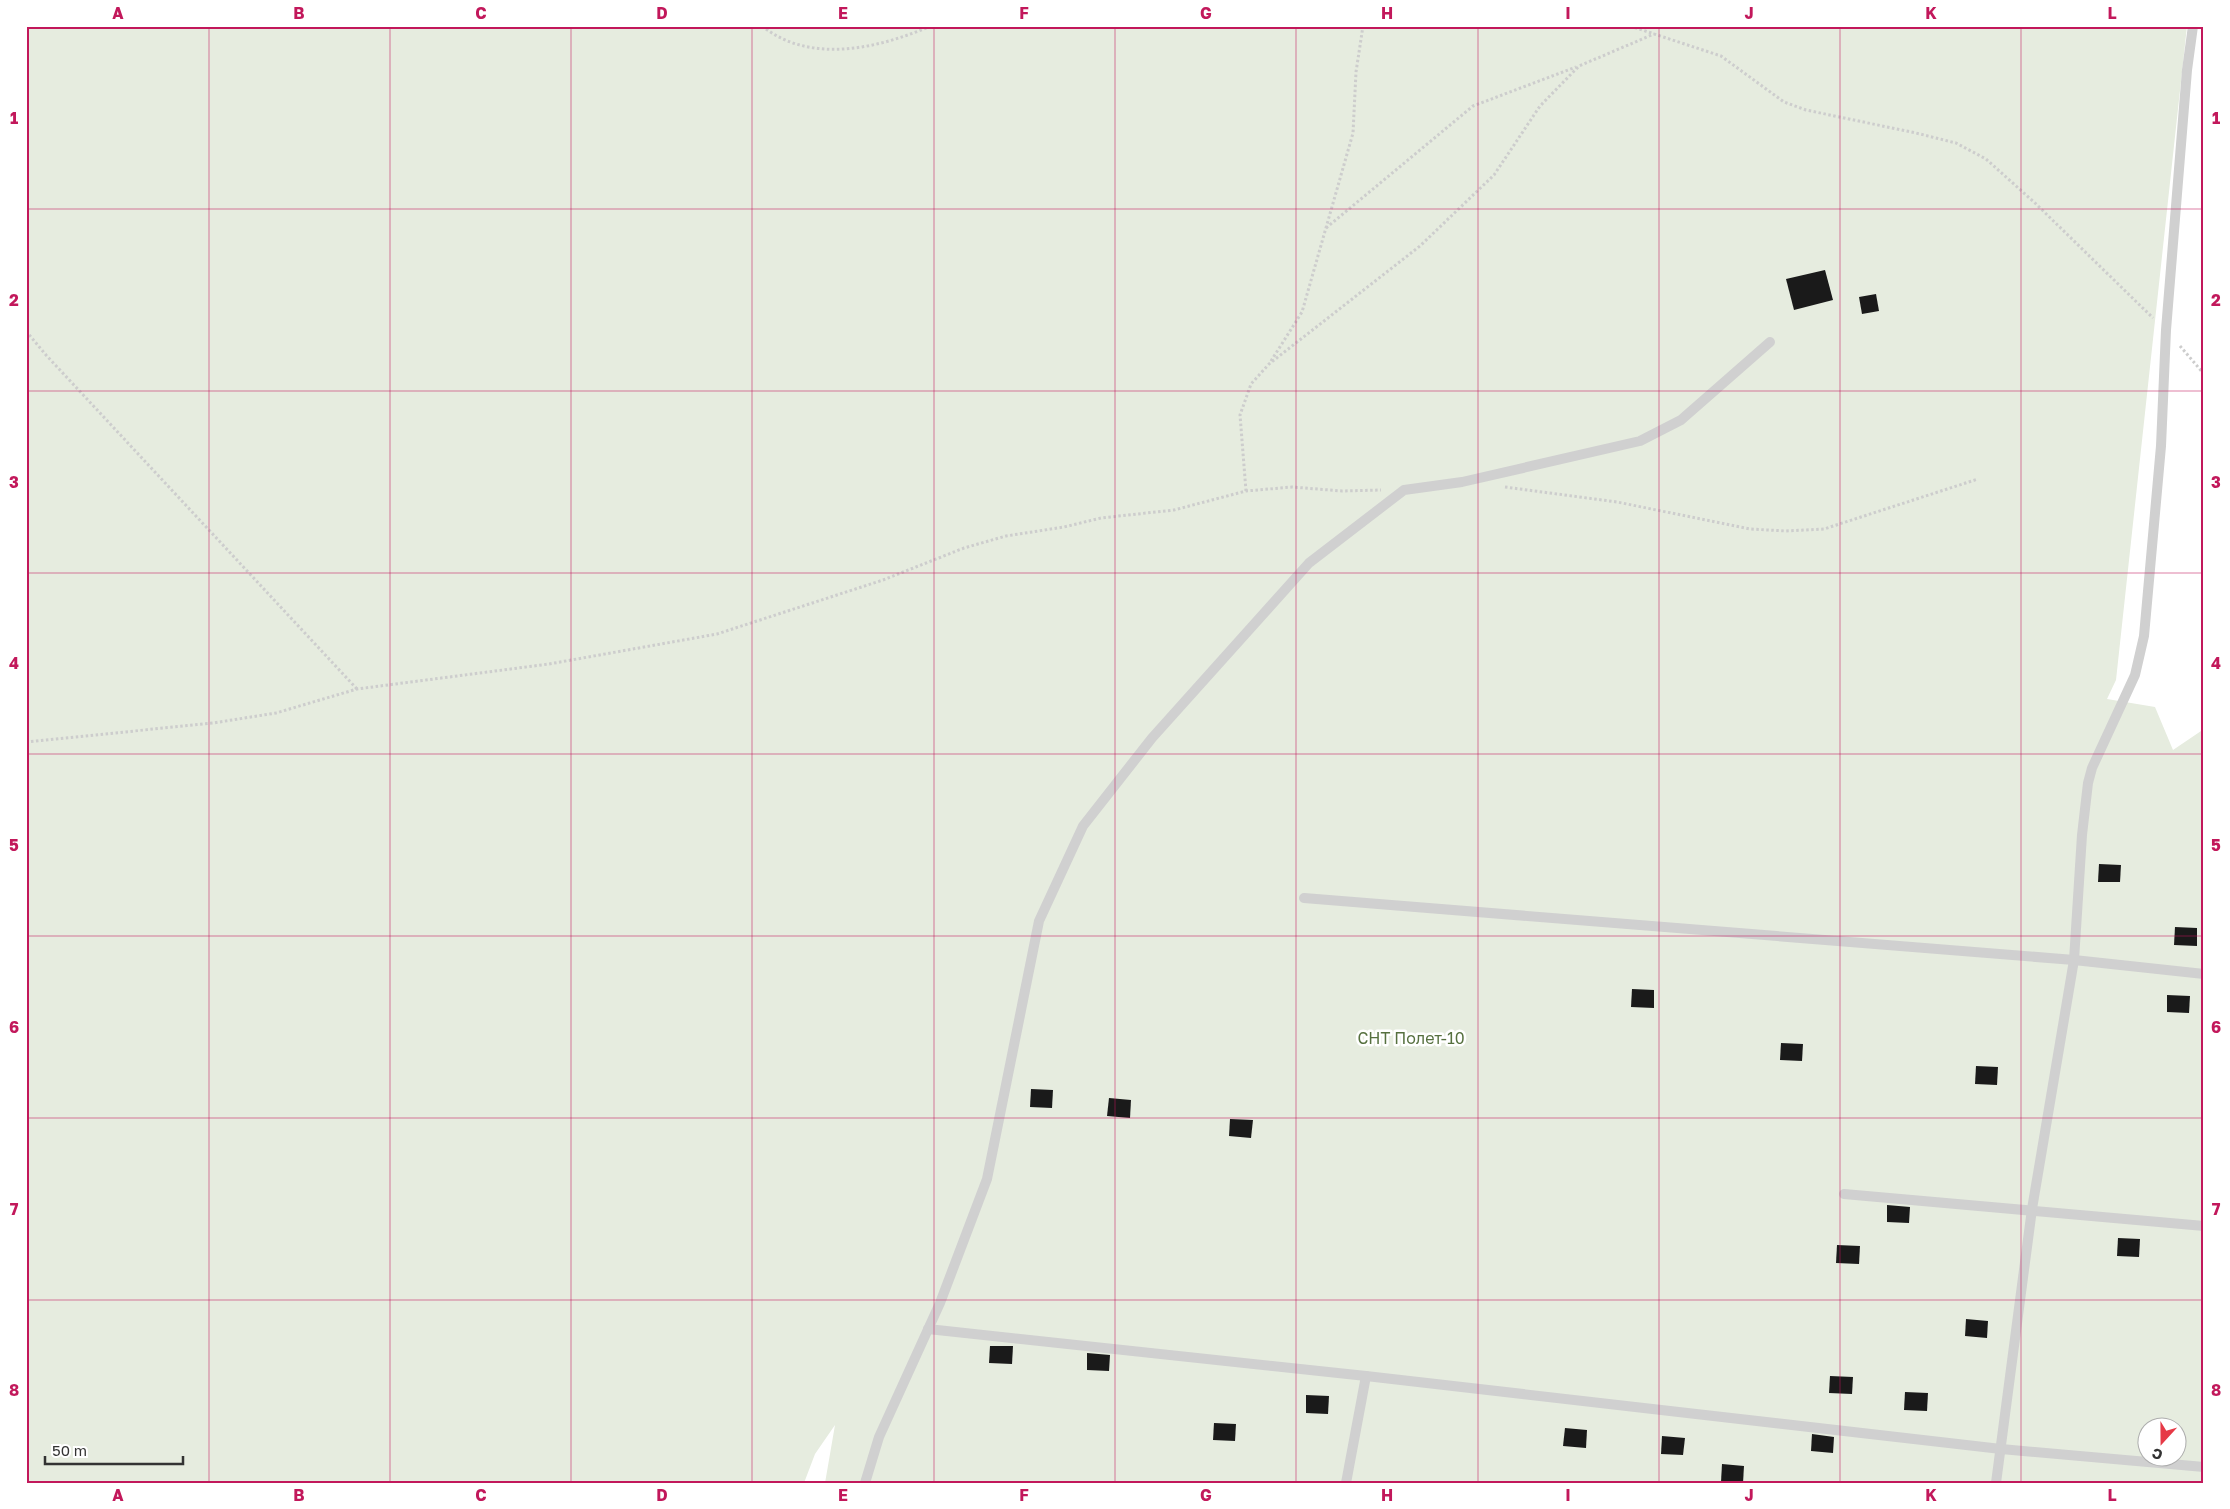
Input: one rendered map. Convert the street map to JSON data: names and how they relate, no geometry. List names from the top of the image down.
{
  "parks": ["СНТ Полет-10"],
  "scale_bar": "50 m",
  "north": "bottom",
  "grid": {
    "columns": [
      "A",
      "B",
      "C",
      "D",
      "E",
      "F",
      "G",
      "H",
      "I",
      "J",
      "K",
      "L"
    ],
    "rows": [
      "1",
      "2",
      "3",
      "4",
      "5",
      "6",
      "7",
      "8"
    ]
  }
}
